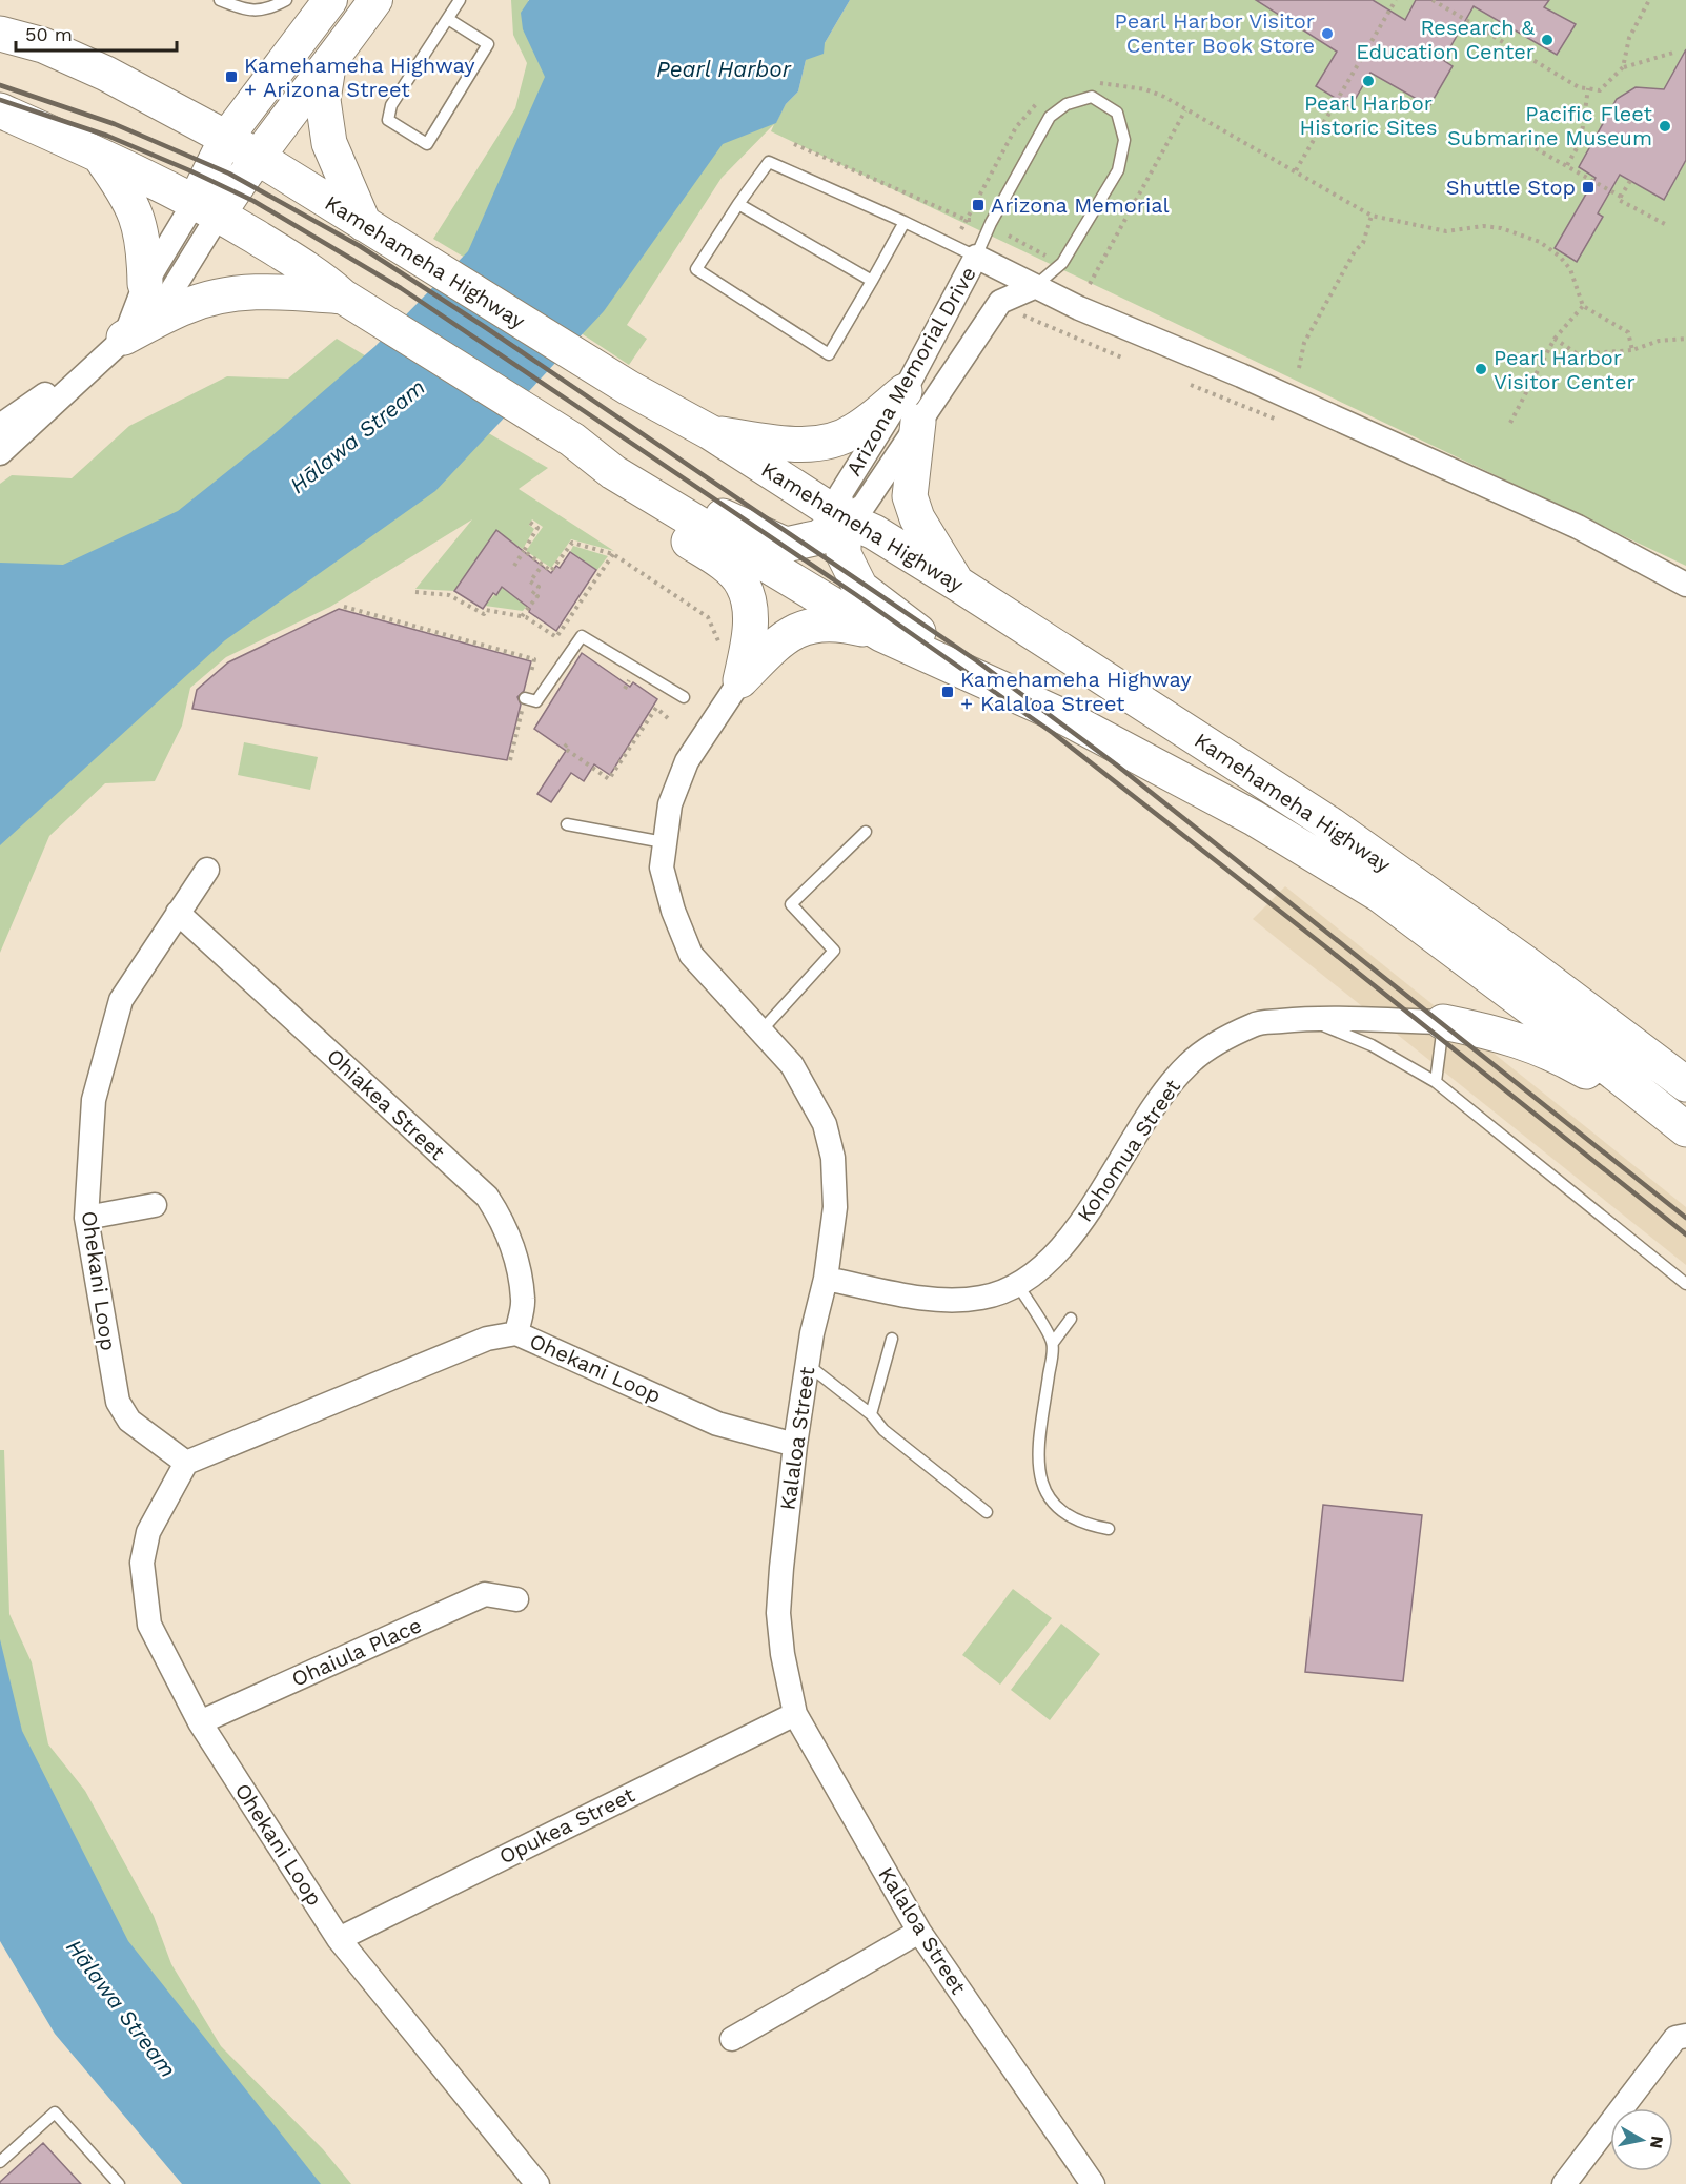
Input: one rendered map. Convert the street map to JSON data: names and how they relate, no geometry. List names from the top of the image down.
{
  "streets": {
    "main road": ["Kamehameha Highway"],
    "street": [
      "Arizona Memorial Drive",
      "Ohiakea Street",
      "Kohomua Street",
      "Ohekani Loop",
      "Kalaloa Street",
      "Ohaiula Place",
      "Opukea Street"
    ]
  },
  "crossings": [
    ["Kamehameha Highway", "Arizona Memorial Drive"],
    ["Ohiakea Street", "Ohekani Loop"],
    ["Kohomua Street", "Kalaloa Street"],
    ["Ohekani Loop", "Kalaloa Street"],
    ["Ohekani Loop", "Ohaiula Place"],
    ["Ohekani Loop", "Opukea Street"],
    ["Kalaloa Street", "Opukea Street"]
  ],
  "water": ["Pearl Harbor", "Hālawa Stream"],
  "places": {
    "other": [
      "Pearl Harbor Visitor Center Book Store",
      "Research & Education Center",
      "Pearl Harbor Historic Sites",
      "Pacific Fleet Submarine Museum",
      "Pearl Harbor Visitor Center"
    ],
    "transit": [
      "Kamehameha Highway + Arizona Street",
      "Shuttle Stop",
      "Arizona Memorial",
      "Kamehameha Highway + Kalaloa Street"
    ]
  },
  "scale_bar": "50 m",
  "north": "right"
}
